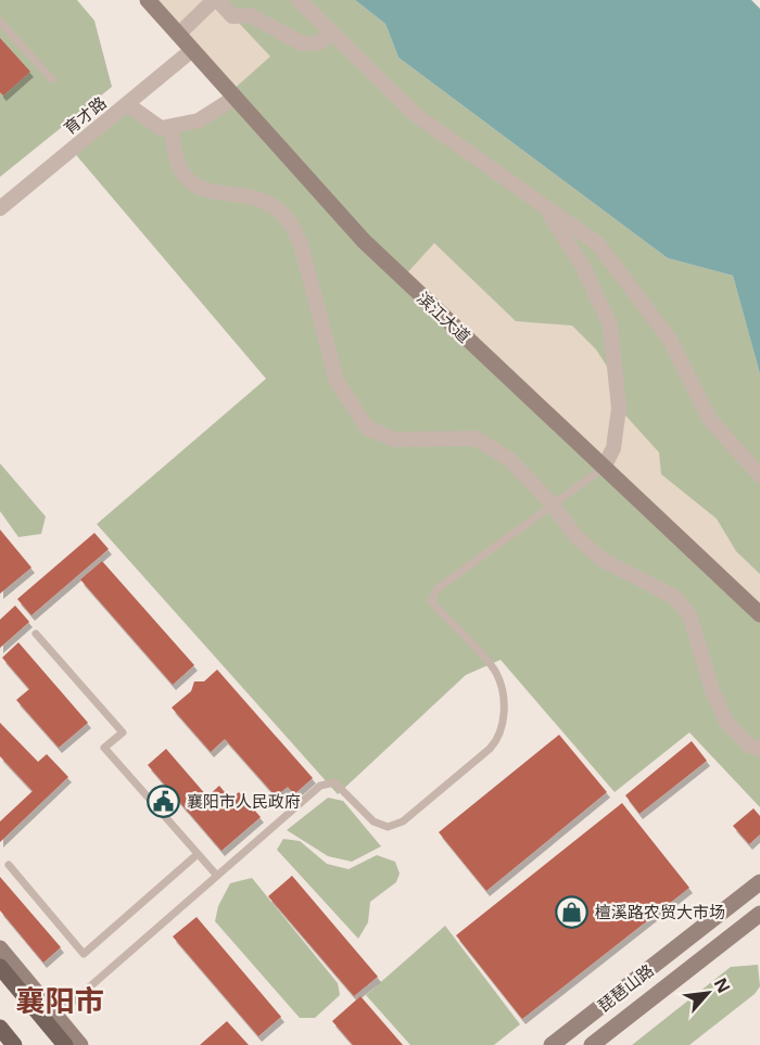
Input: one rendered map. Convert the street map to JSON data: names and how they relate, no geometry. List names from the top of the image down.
{
  "streets": {
    "street": ["育才路", "滨江大道", "琵琶山路"]
  },
  "crossings": [
    ["育才路", "滨江大道"]
  ],
  "districts": ["襄阳市"],
  "places": {
    "public building": ["襄阳市人民政府"],
    "shop": ["檀溪路农贸大市场"]
  },
  "north": "top right"
}
